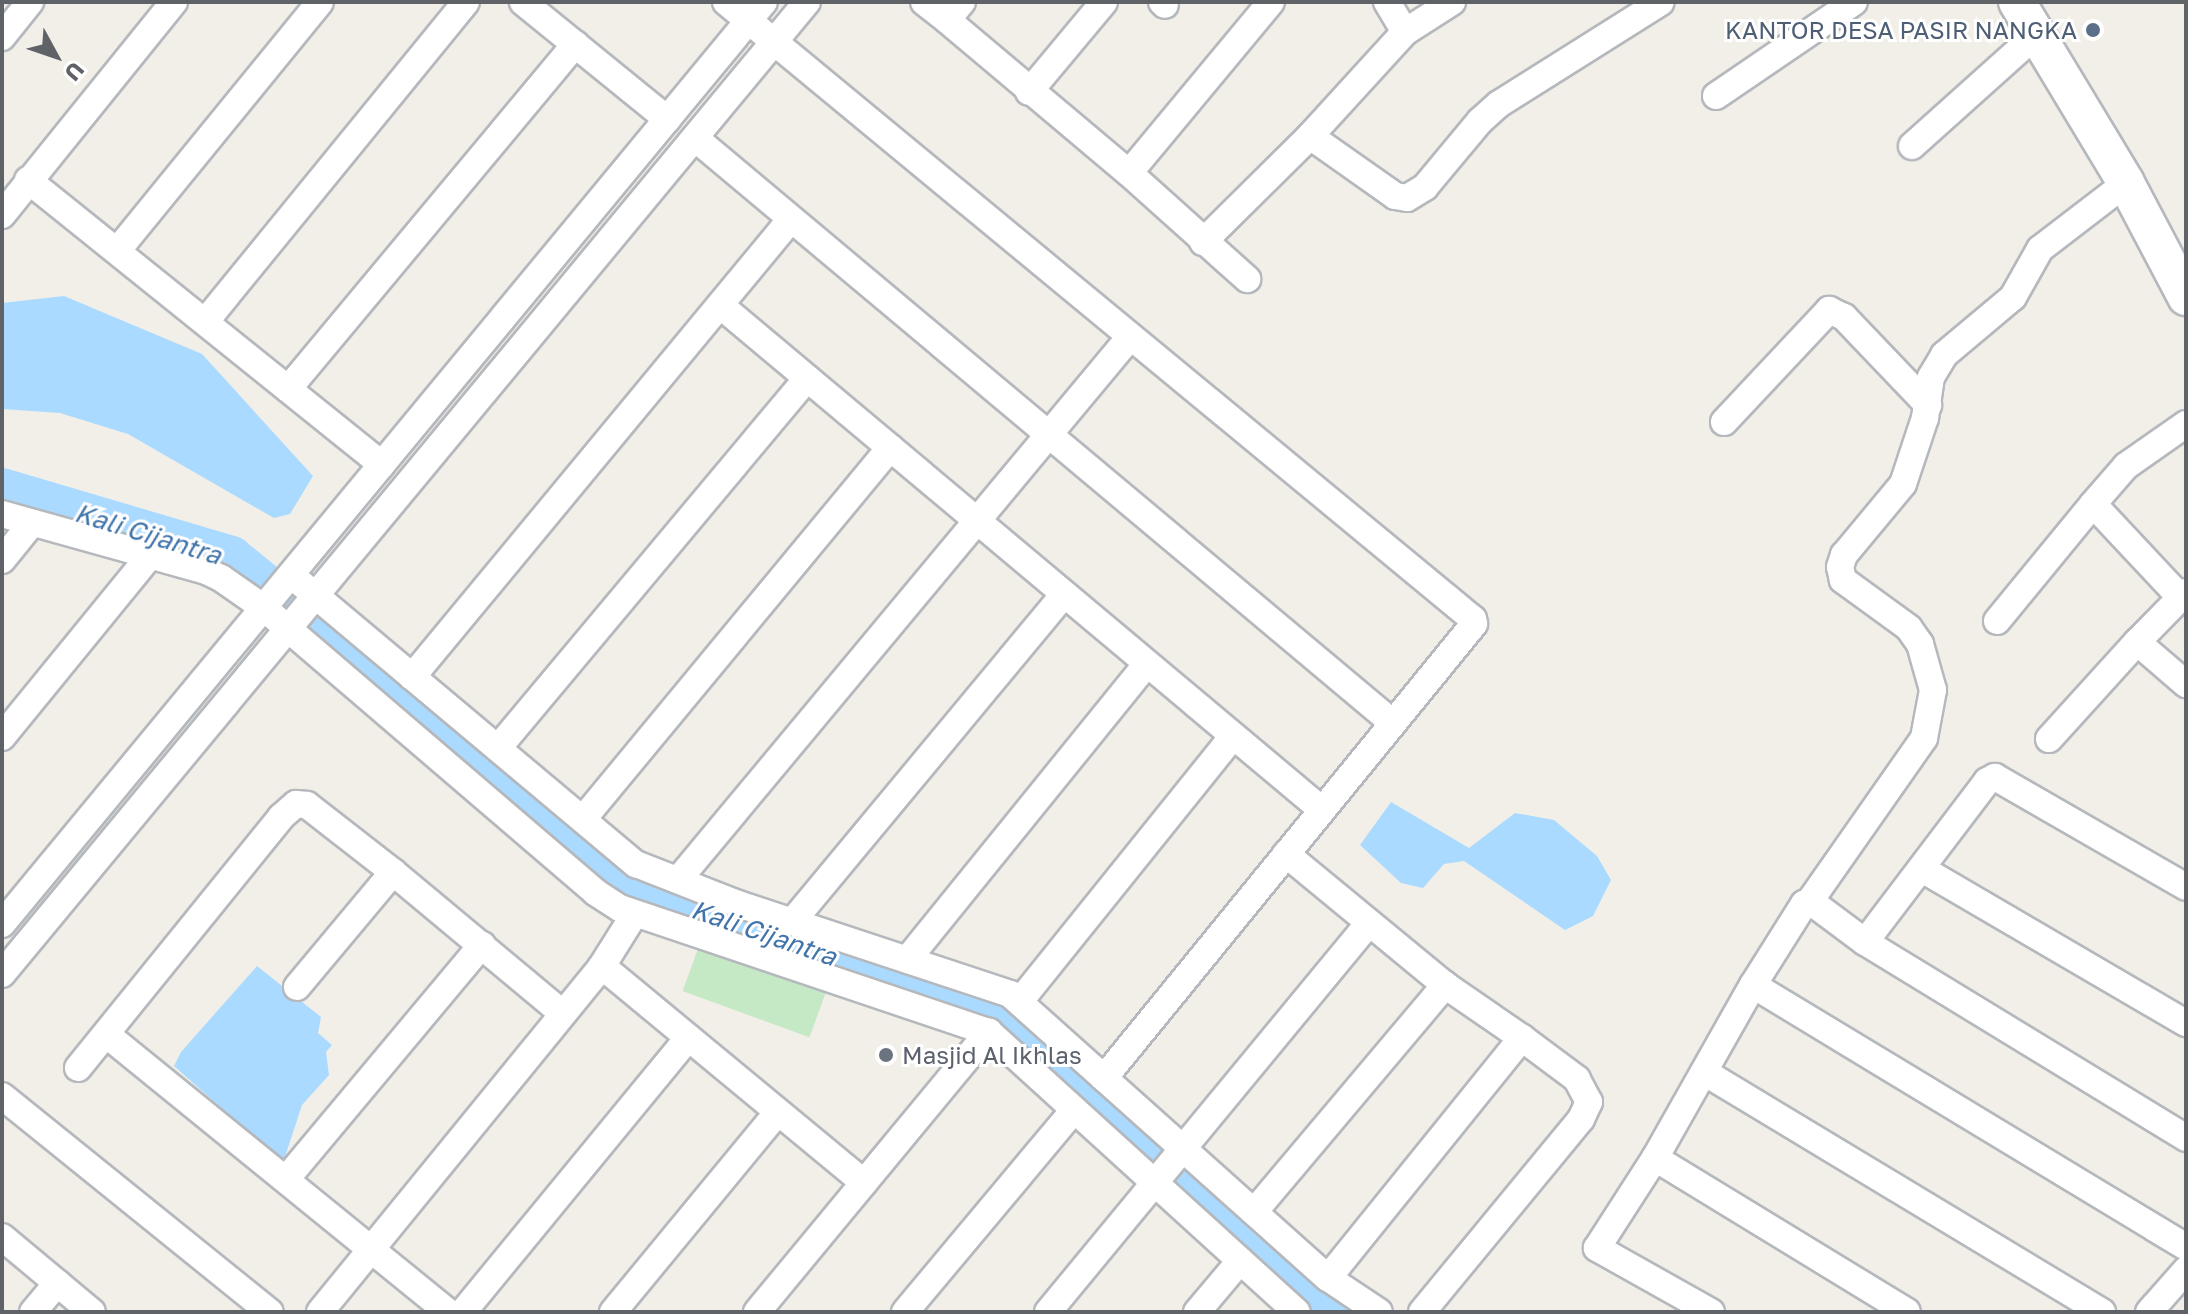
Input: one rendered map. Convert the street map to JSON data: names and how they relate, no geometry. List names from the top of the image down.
{
  "water": ["Kali Cijantra"],
  "places": ["KANTOR DESA PASIR NANGKA", "Masjid Al Ikhlas"],
  "north": "bottom right"
}
